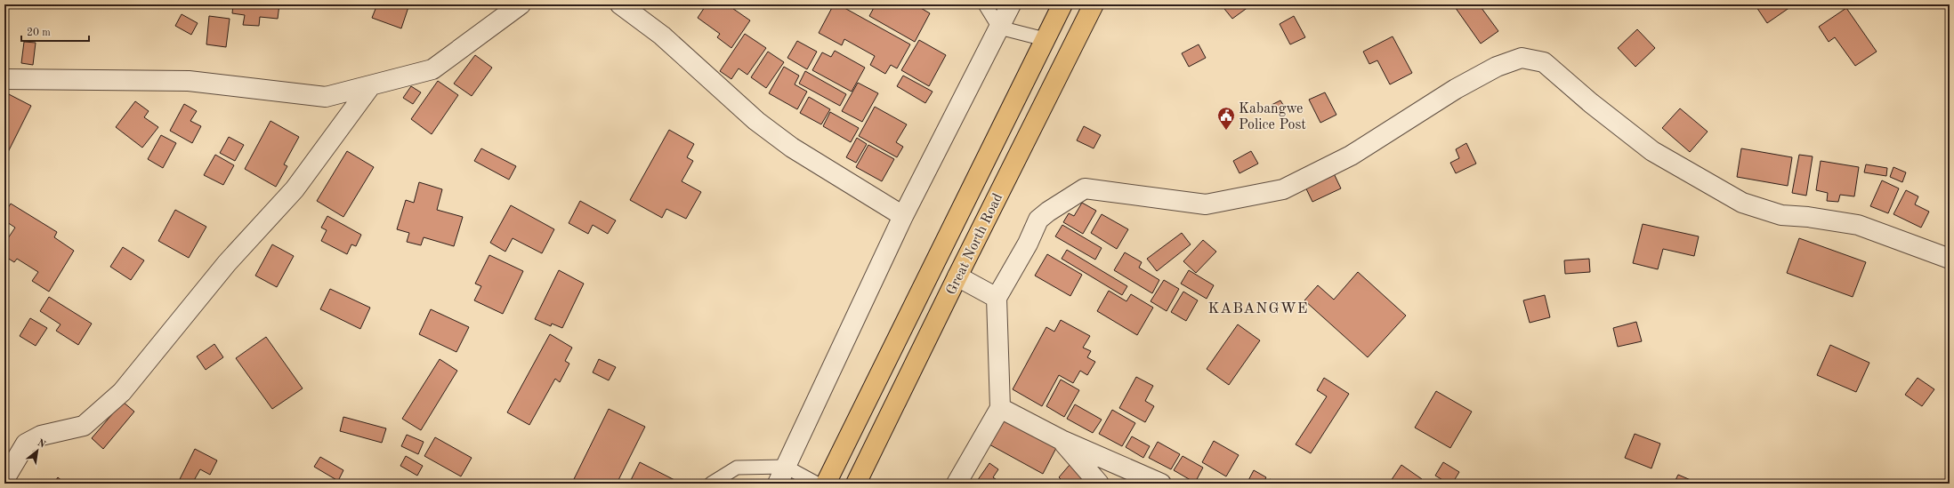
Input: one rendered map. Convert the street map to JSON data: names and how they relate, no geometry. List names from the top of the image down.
{
  "streets": {
    "main road": ["Great North Road"]
  },
  "districts": ["KABANGWE"],
  "places": {
    "public building": ["Kabangwe Police Post"]
  },
  "scale_bar": "20 m",
  "north": "top right"
}
